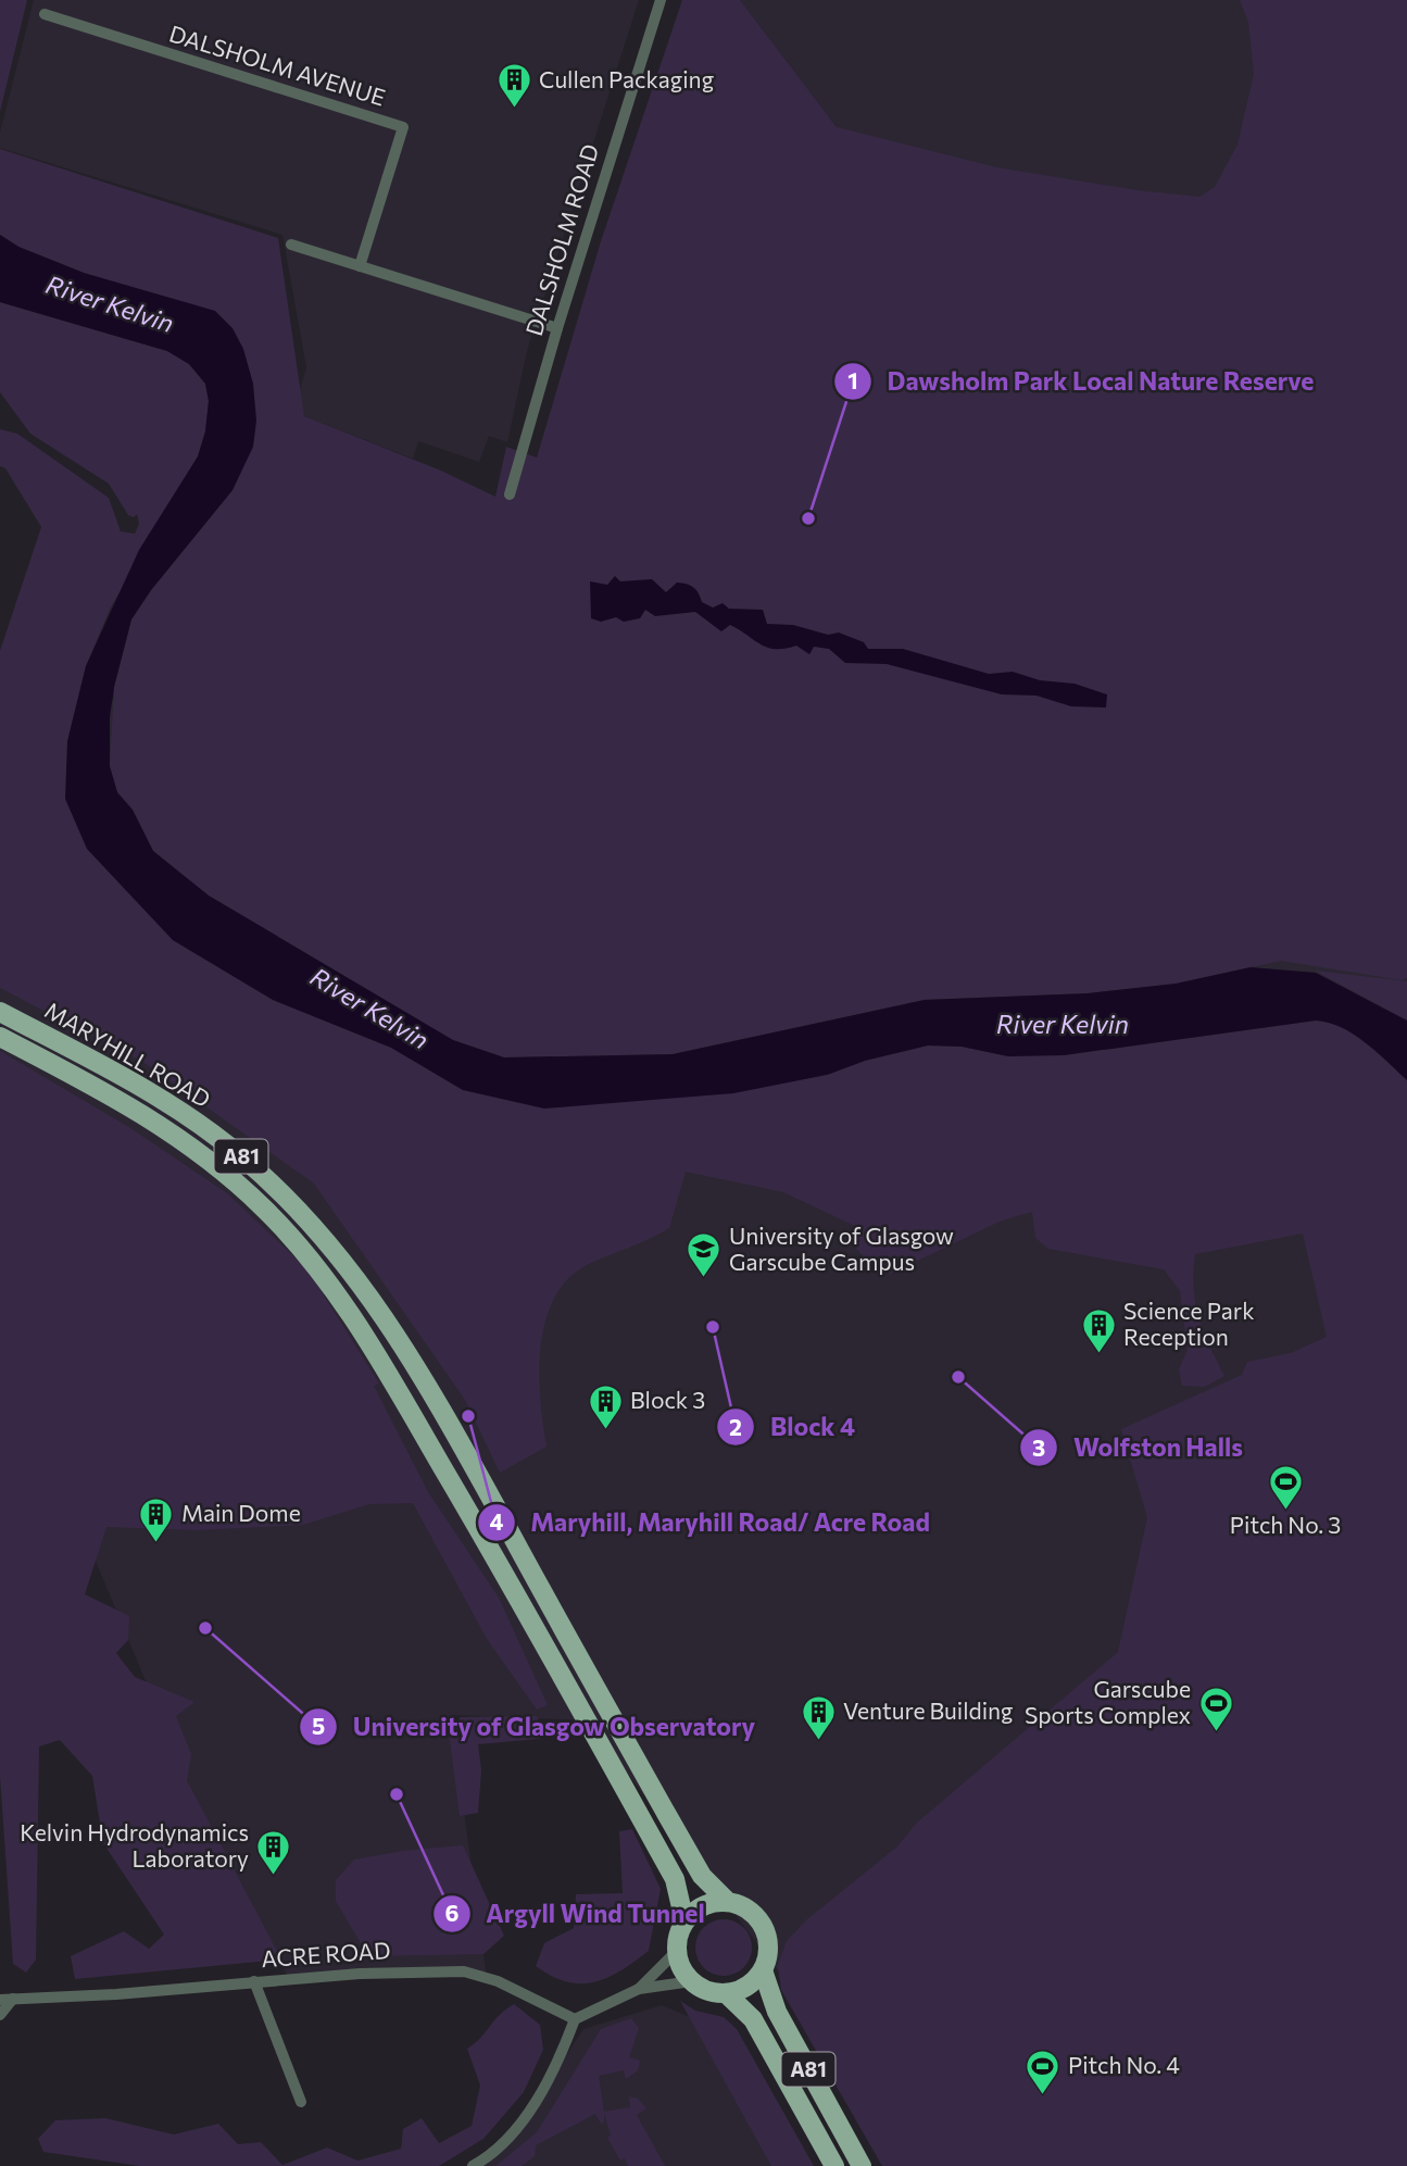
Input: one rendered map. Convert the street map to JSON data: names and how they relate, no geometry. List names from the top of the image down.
{
  "streets": {
    "main road": ["MARYHILL ROAD", "A81"],
    "street": ["DALSHOLM AVENUE", "DALSHOLM ROAD", "ACRE ROAD"]
  },
  "crossings": [
    ["MARYHILL ROAD", "A81"]
  ],
  "water": ["River Kelvin"],
  "places": {
    "building": [
      "Cullen Packaging",
      "Science Park Reception",
      "Block 3",
      "Main Dome",
      "Venture Building",
      "Kelvin Hydrodynamics Laboratory"
    ],
    "other": [
      "Dawsholm Park Local Nature Reserve",
      "Block 4",
      "Wolfston Halls",
      "Maryhill, Maryhill Road/ Acre Road",
      "University of Glasgow Observatory",
      "Argyll Wind Tunnel"
    ],
    "school or university": ["University of Glasgow Garscube Campus"],
    "sports": ["Pitch No. 3", "Garscube Sports Complex", "Pitch No. 4"]
  }
}
